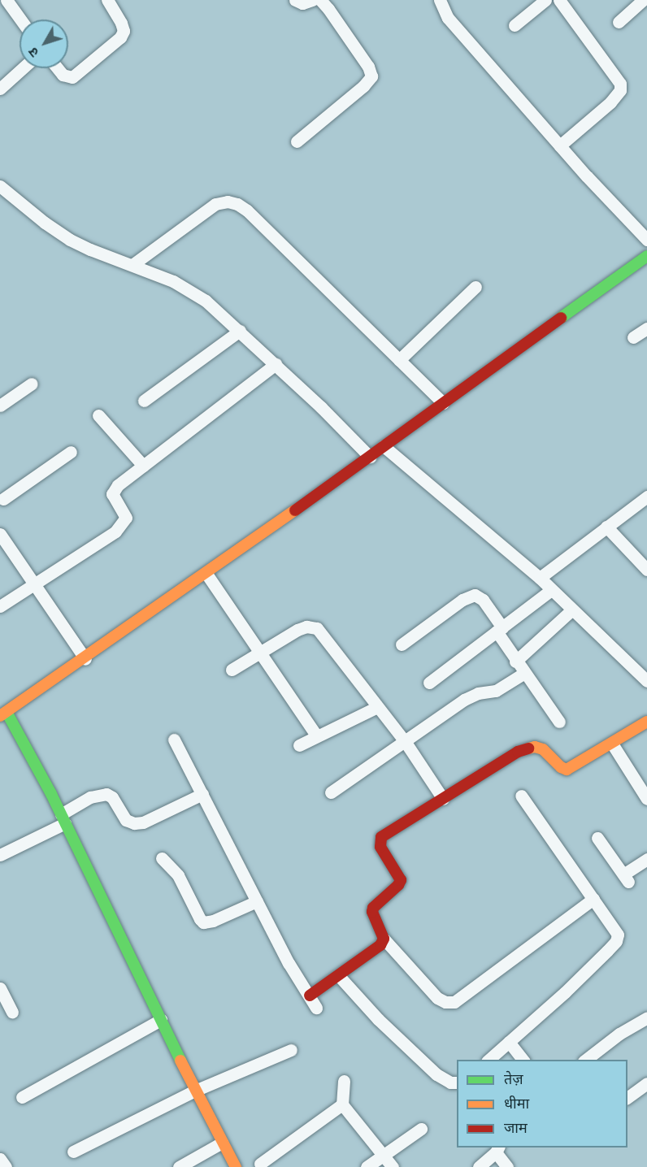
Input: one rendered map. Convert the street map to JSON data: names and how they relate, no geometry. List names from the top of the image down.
{
  "legend": ["तेज़", "धीमा", "जाम"],
  "north": "bottom left"
}
